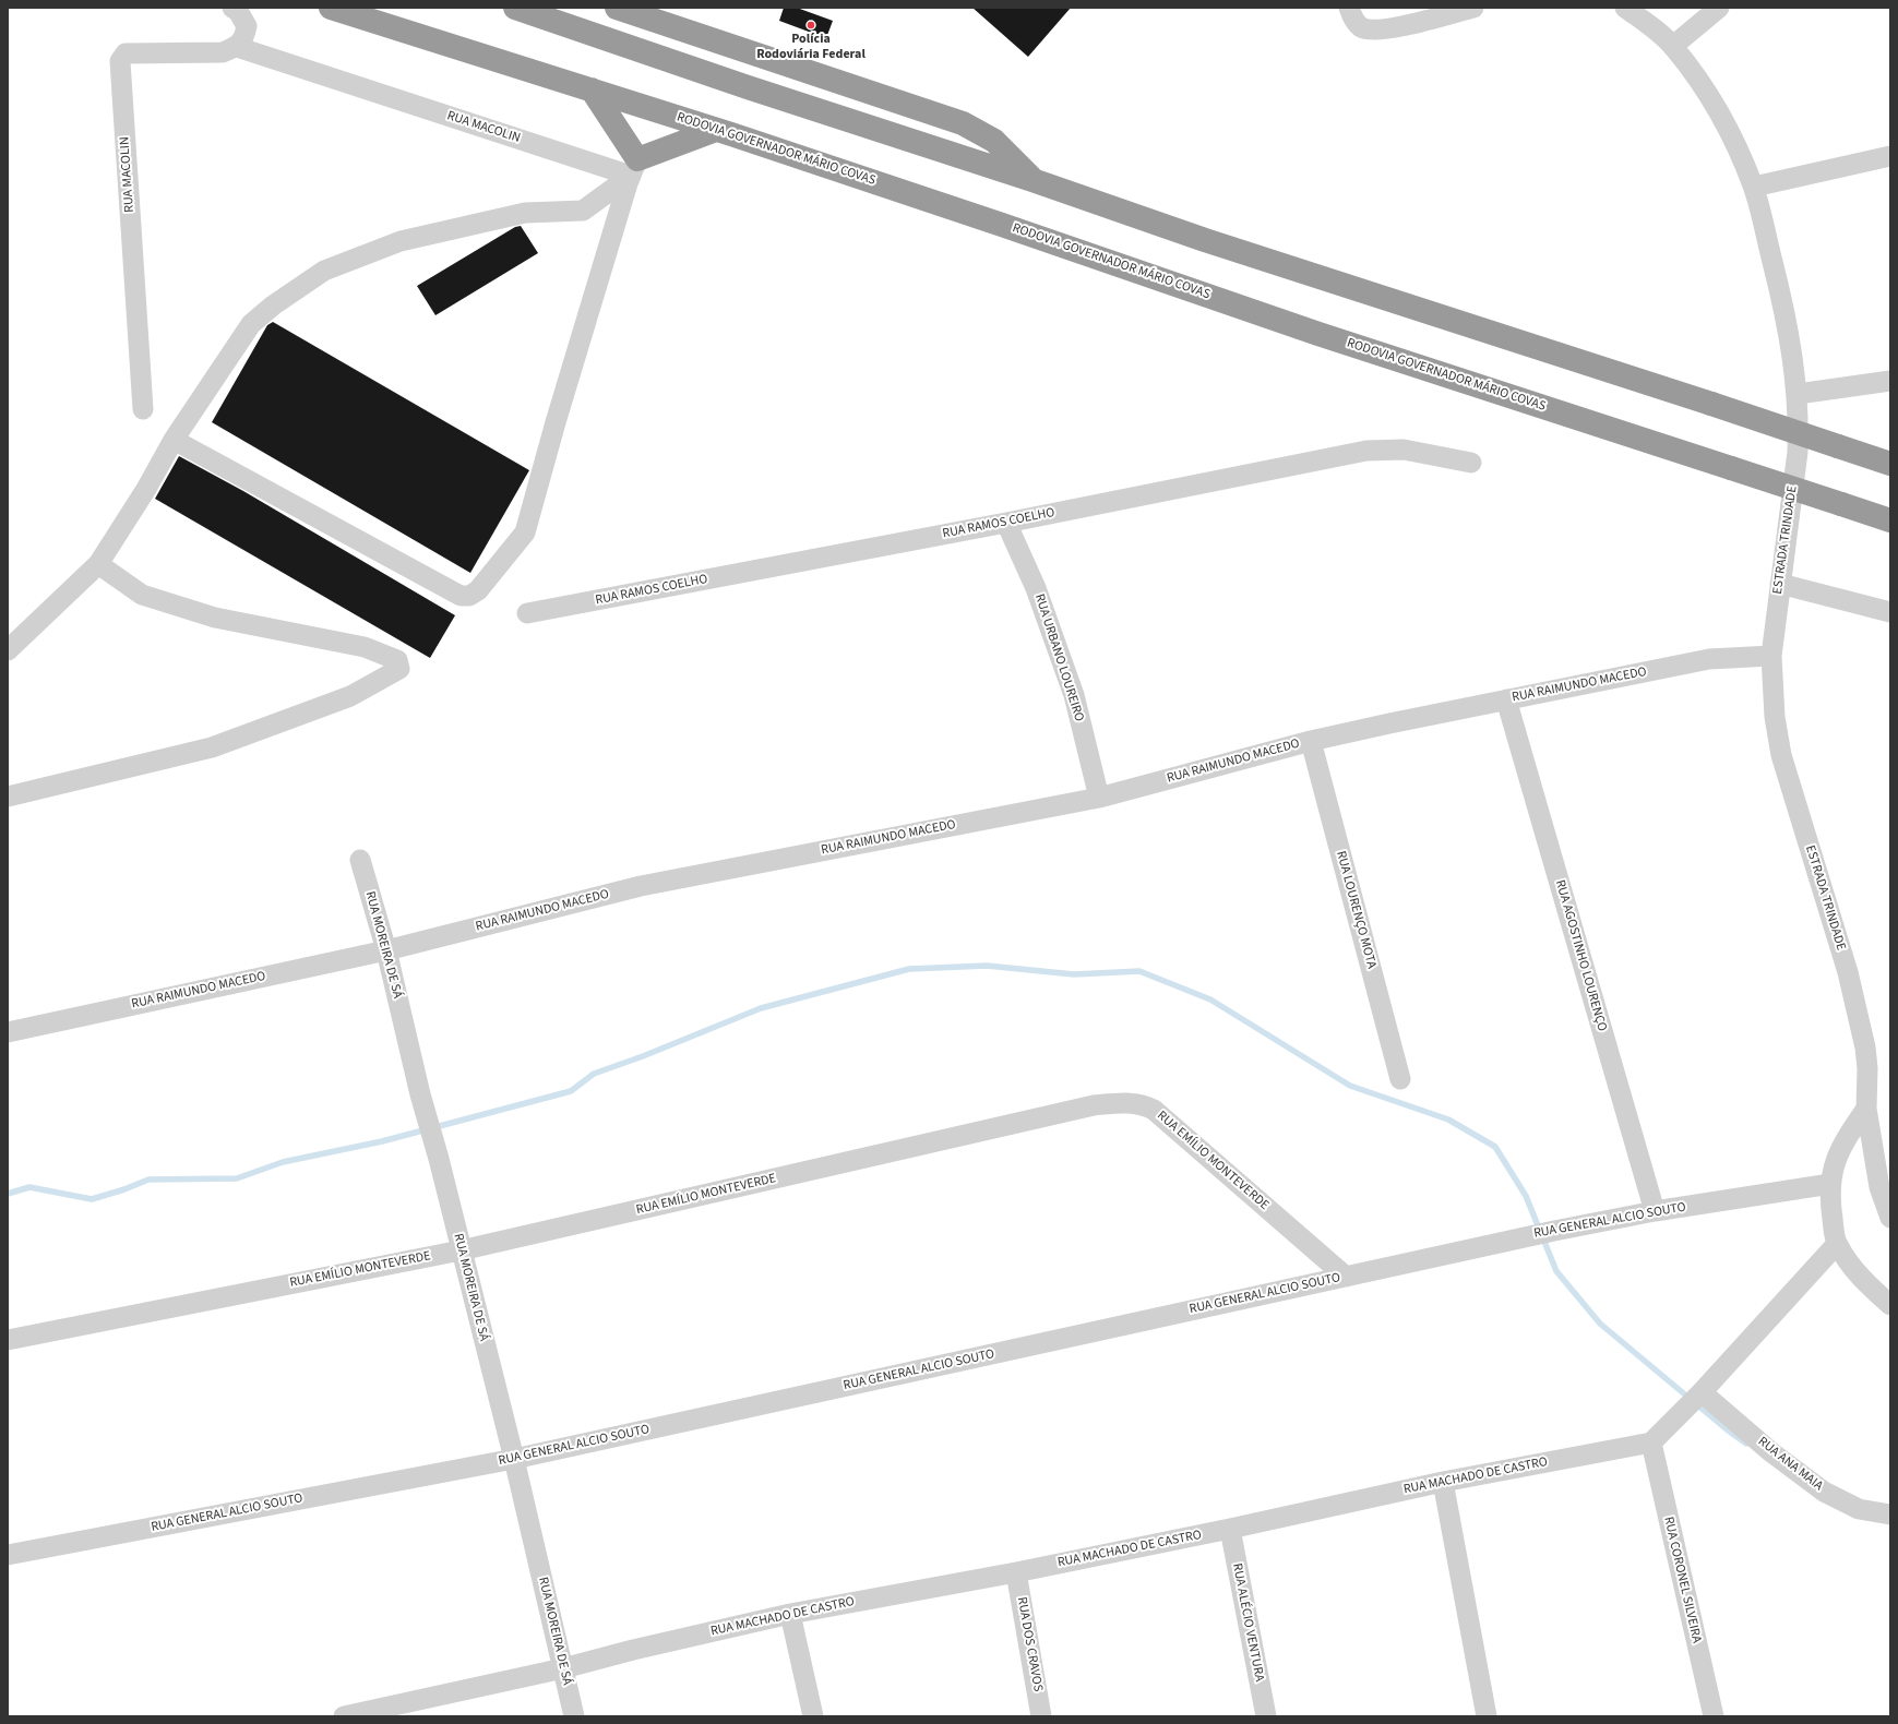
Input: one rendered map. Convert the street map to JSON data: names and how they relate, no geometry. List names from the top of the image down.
{
  "streets": {
    "highway": ["RODOVIA GOVERNADOR MÁRIO COVAS"],
    "street": [
      "RUA MACOLIN",
      "RUA RAMOS COELHO",
      "ESTRADA TRINDADE",
      "RUA URBANO LOUREIRO",
      "RUA RAIMUNDO MACEDO",
      "RUA LOURENÇO MOTA",
      "RUA MOREIRA DE SÁ",
      "RUA AGOSTINHO LOURENÇO",
      "RUA EMÍLIO MONTEVERDE",
      "RUA GENERAL ALCIO SOUTO",
      "RUA ANA MAIA",
      "RUA MACHADO DE CASTRO",
      "RUA CORONEL SILVEIRA",
      "RUA ALÉCIO VENTURA",
      "RUA DOS CRAVOS"
    ]
  },
  "crossings": [
    ["RUA RAMOS COELHO", "RUA URBANO LOUREIRO"],
    ["ESTRADA TRINDADE", "RUA RAIMUNDO MACEDO"],
    ["RUA URBANO LOUREIRO", "RUA RAIMUNDO MACEDO"],
    ["RUA RAIMUNDO MACEDO", "RUA LOURENÇO MOTA"],
    ["RUA RAIMUNDO MACEDO", "RUA MOREIRA DE SÁ"],
    ["RUA RAIMUNDO MACEDO", "RUA AGOSTINHO LOURENÇO"],
    ["RUA MOREIRA DE SÁ", "RUA EMÍLIO MONTEVERDE"],
    ["RUA MOREIRA DE SÁ", "RUA GENERAL ALCIO SOUTO"],
    ["RUA MOREIRA DE SÁ", "RUA MACHADO DE CASTRO"],
    ["RUA AGOSTINHO LOURENÇO", "RUA GENERAL ALCIO SOUTO"],
    ["RUA EMÍLIO MONTEVERDE", "RUA GENERAL ALCIO SOUTO"],
    ["RUA MACHADO DE CASTRO", "RUA CORONEL SILVEIRA"],
    ["RUA MACHADO DE CASTRO", "RUA ALÉCIO VENTURA"],
    ["RUA MACHADO DE CASTRO", "RUA DOS CRAVOS"]
  ],
  "places": ["Polícia Rodoviária Federal"]
}
